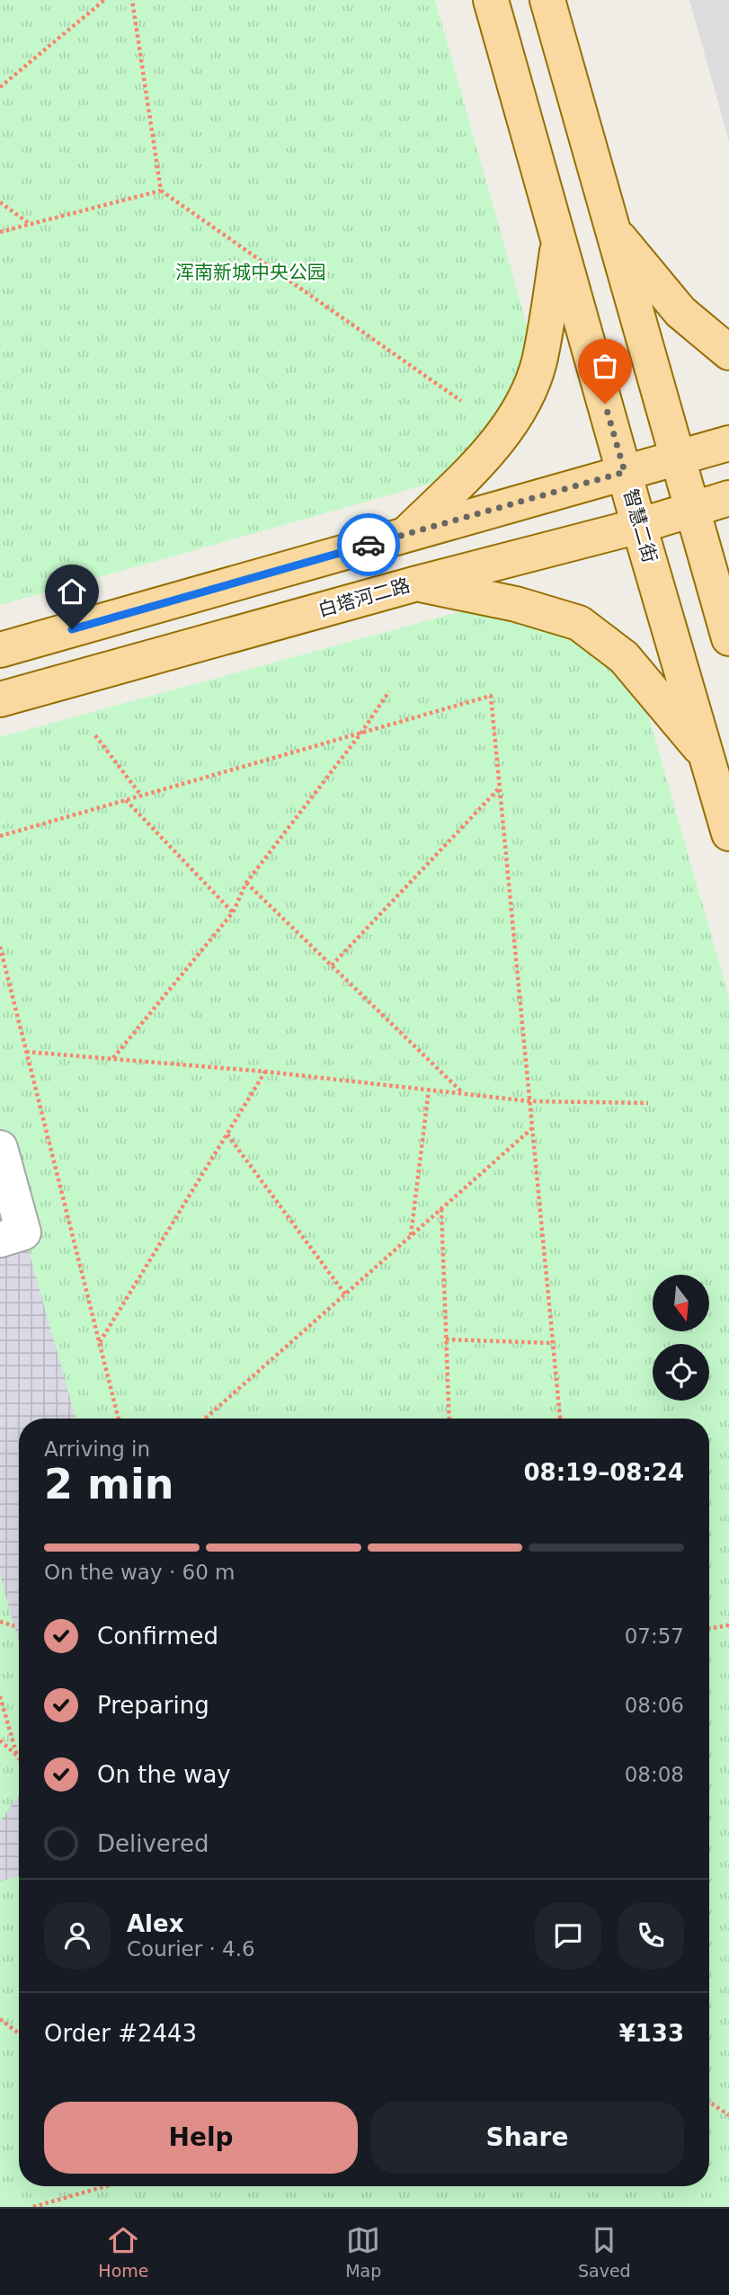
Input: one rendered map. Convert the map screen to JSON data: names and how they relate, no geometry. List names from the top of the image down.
{
  "streets": {
    "main road": ["智慧二街", "白塔河二路"]
  },
  "crossings": [
    ["智慧二街", "白塔河二路"]
  ],
  "parks": ["浑南新城中央公园"],
  "north": "bottom",
  "page": {
    "heading": ["2 min", "Arriving in", "08:19–08:24"],
    "panel": [
      "Alex",
      "Courier · 4.6",
      "Order #2443",
      "¥133"
    ],
    "bar": "On the way · 60 m",
    "list": [
      ["Confirmed", "07:57"],
      ["Preparing", "08:06"],
      ["On the way", "08:08"],
      "Delivered"
    ],
    "buttons": ["Help", "Share"],
    "tabs": ["Home", "Map", "Saved"]
  }
}
